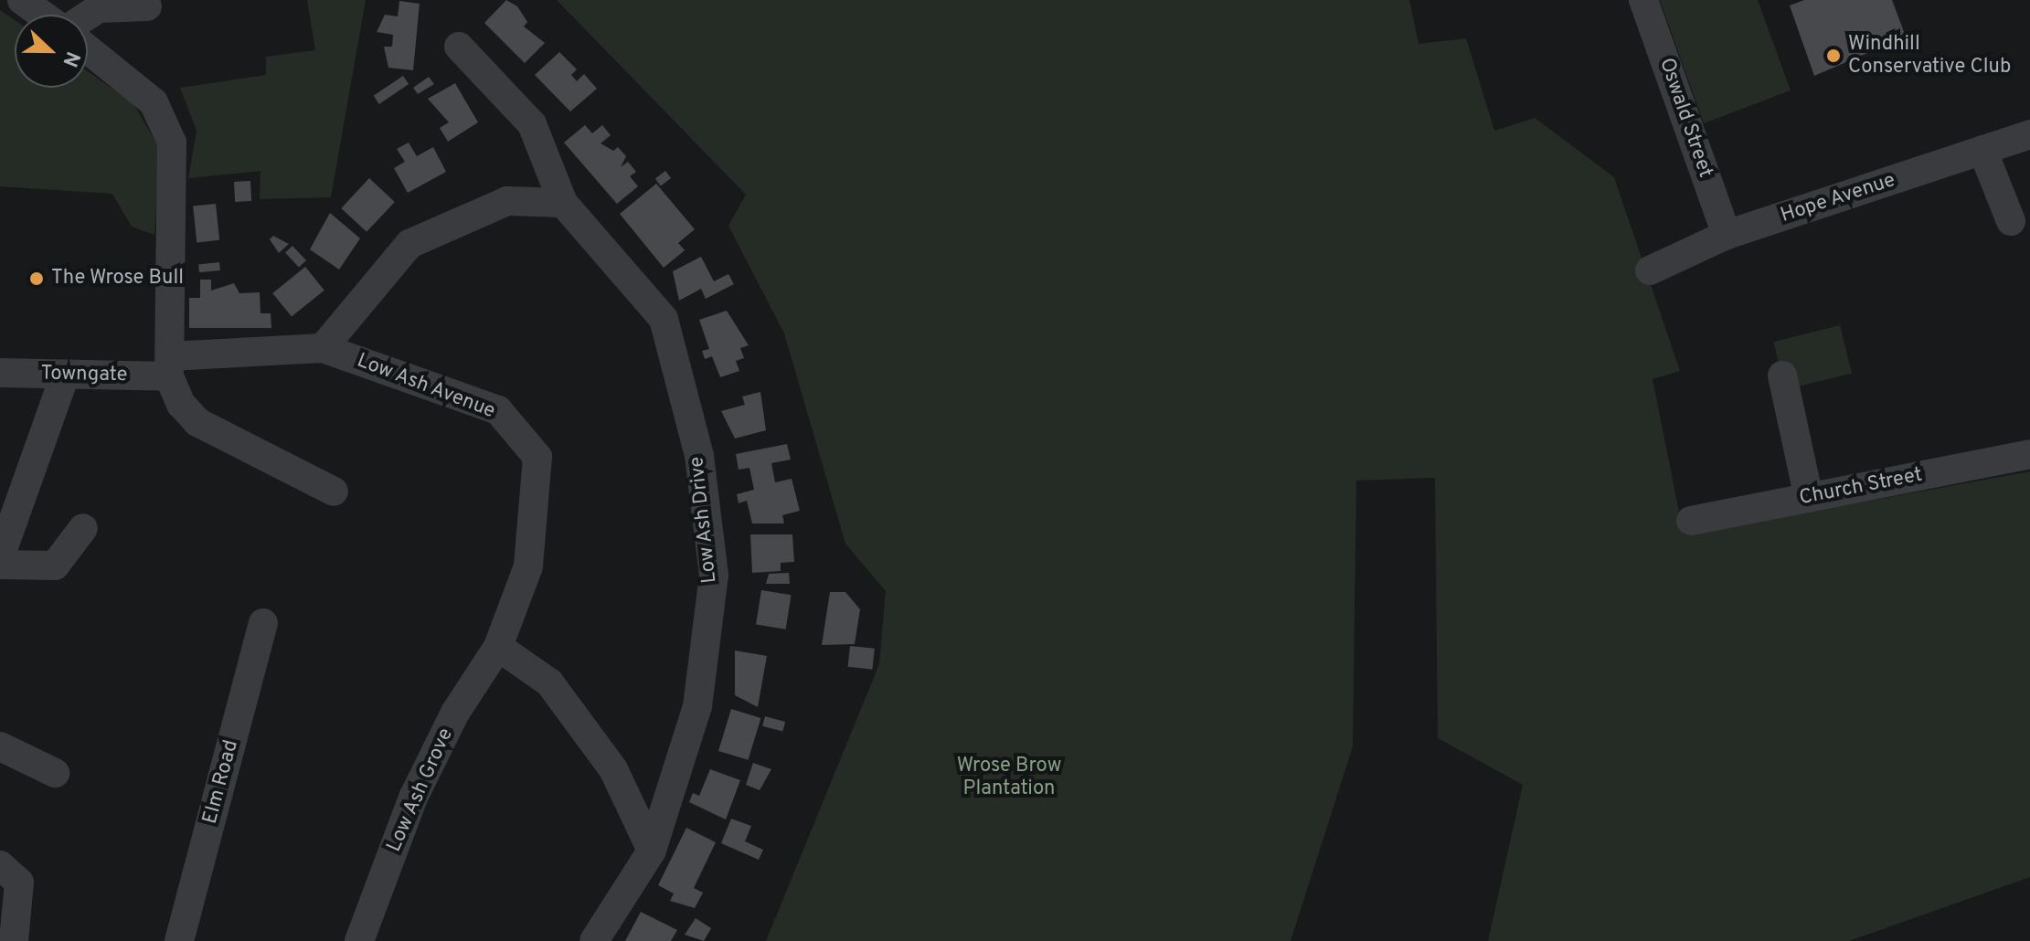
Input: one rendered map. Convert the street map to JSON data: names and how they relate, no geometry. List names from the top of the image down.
{
  "streets": {
    "street": [
      "Oswald Street",
      "Hope Avenue",
      "Towngate",
      "Low Ash Avenue",
      "Church Street",
      "Low Ash Drive",
      "Elm Road",
      "Low Ash Grove"
    ]
  },
  "crossings": [
    ["Oswald Street", "Hope Avenue"],
    ["Low Ash Avenue", "Low Ash Grove"]
  ],
  "parks": ["Wrose Brow Plantation"],
  "places": ["Windhill Conservative Club", "The Wrose Bull"],
  "north": "right"
}
